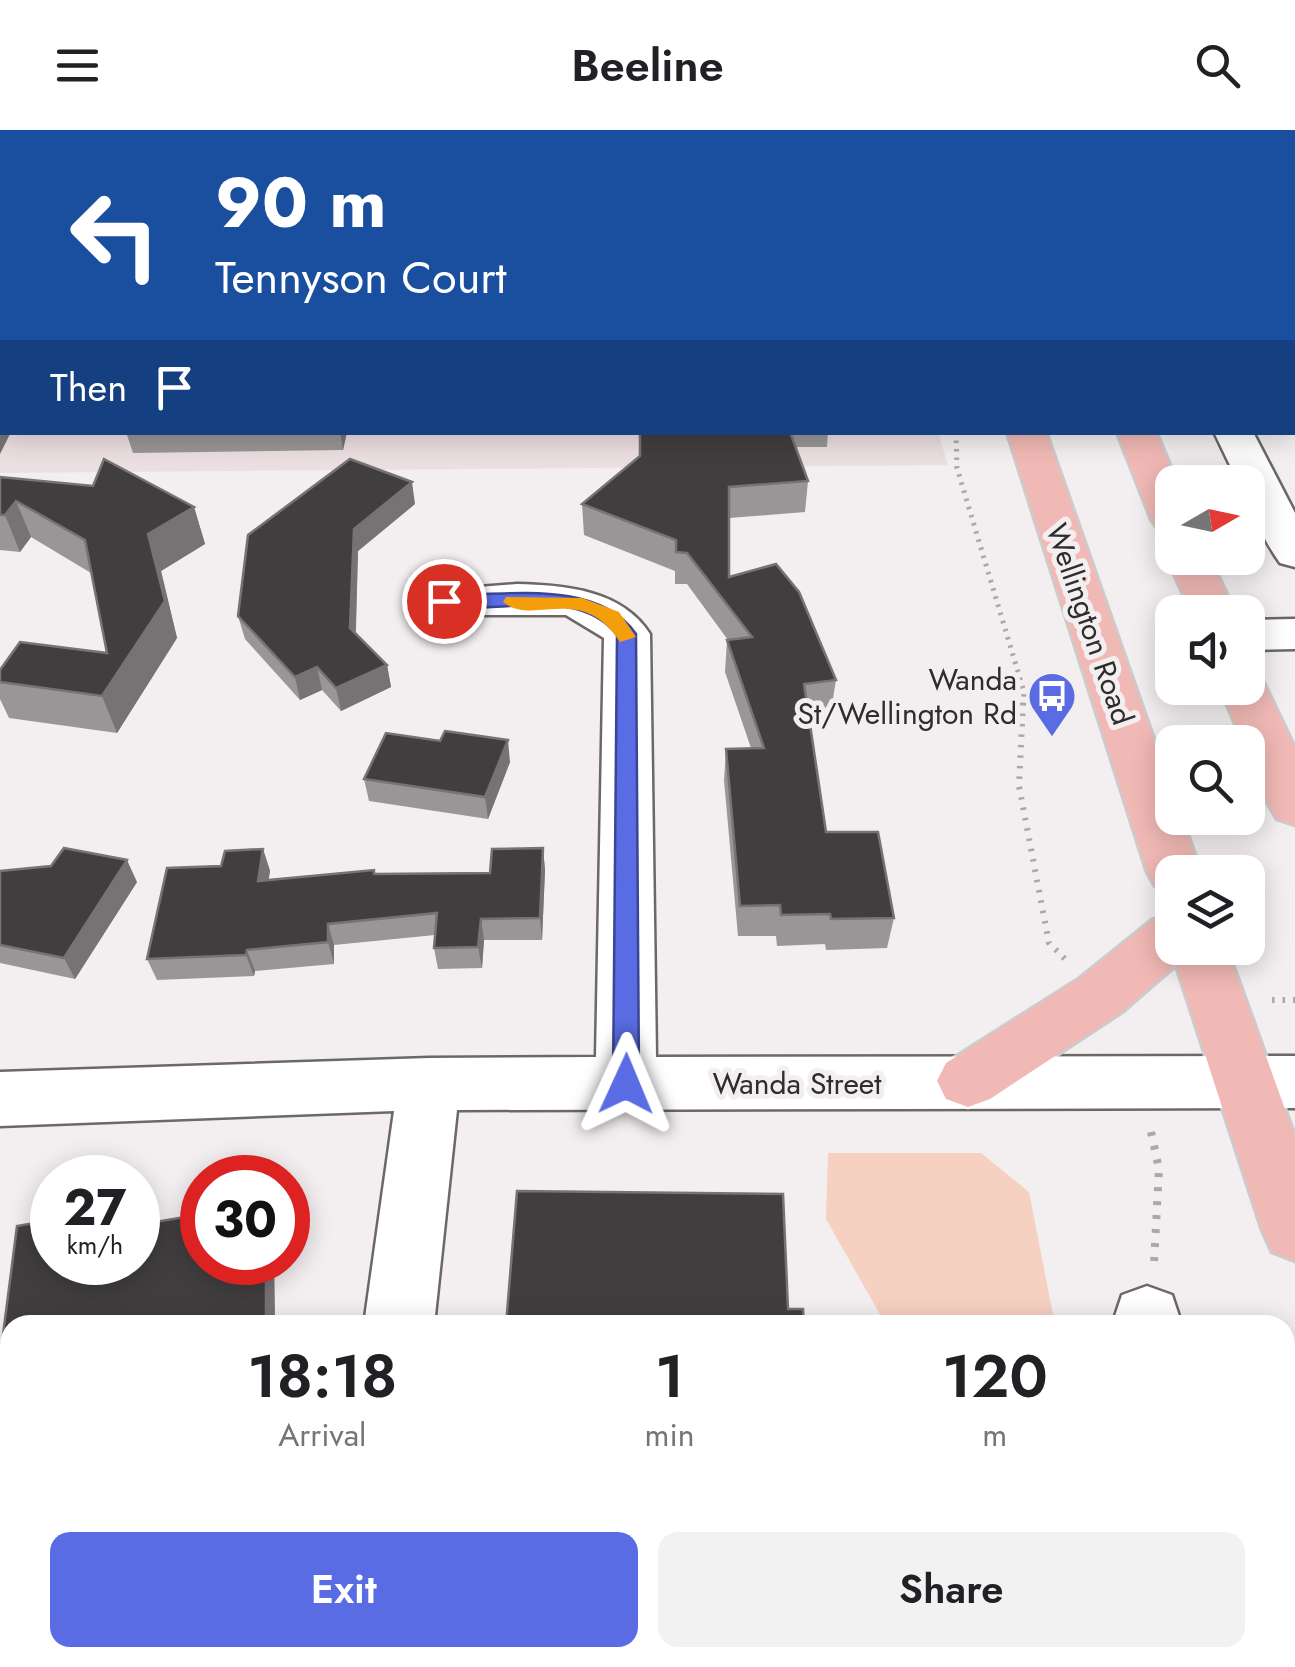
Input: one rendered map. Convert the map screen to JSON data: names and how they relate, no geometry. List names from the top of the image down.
{
  "streets": {
    "highway": ["Wellington Road"],
    "street": ["Wanda Street"]
  },
  "places": {
    "bus stop": ["Wanda St/Wellington Rd"]
  },
  "north": "right",
  "page": {
    "header": "Beeline",
    "turn": ["90 m", "Tennyson Court"],
    "then": "Then",
    "speed": "27 km/h",
    "limit": "30",
    "eta": [
      "18:18",
      "Arrival",
      "1",
      "min",
      "120",
      "m"
    ],
    "buttons": ["Exit", "Share"]
  }
}
